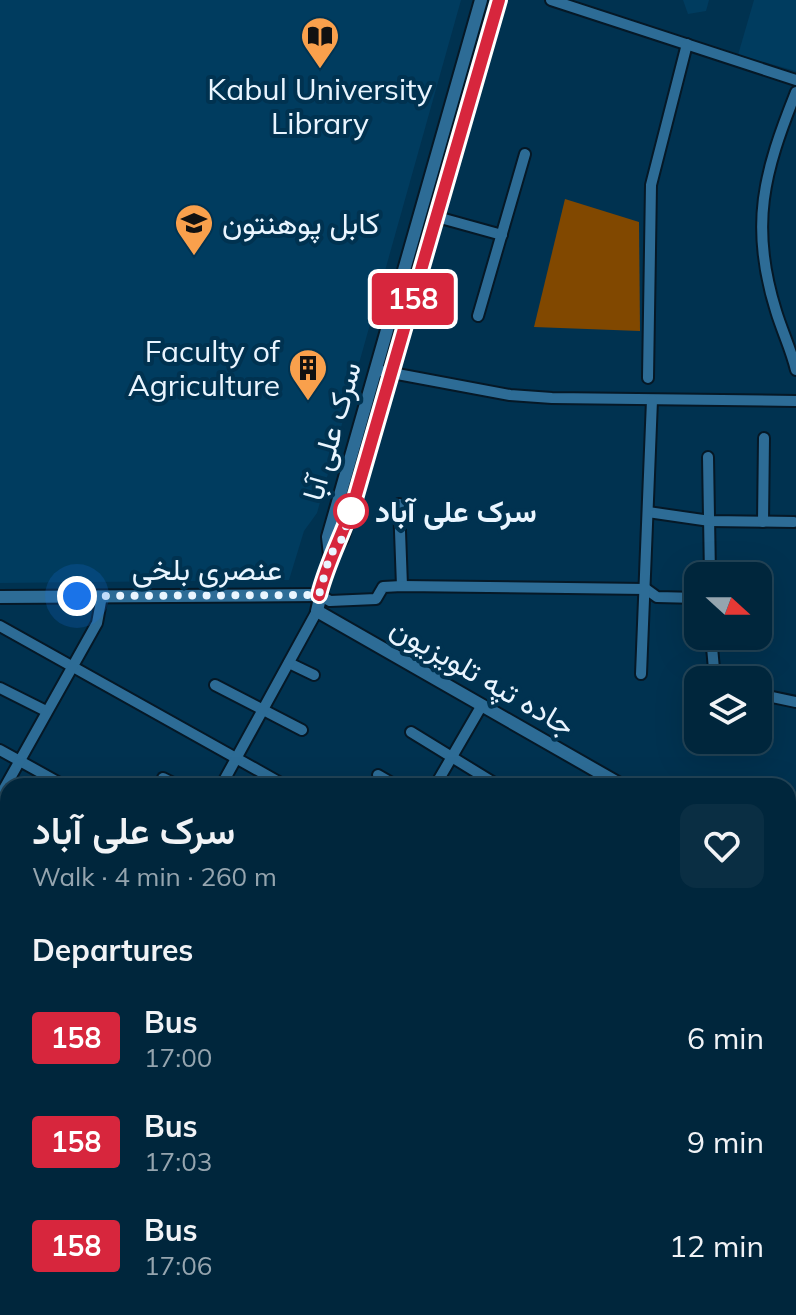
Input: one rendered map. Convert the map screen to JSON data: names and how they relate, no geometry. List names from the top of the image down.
{
  "streets": {
    "street": ["سرک علی آبا", "عنصری بلخی", "جاده تپه تلویزیون"]
  },
  "places": {
    "library": ["Kabul University Library"],
    "school or university": ["کابل پوهنتون"],
    "building": ["Faculty of Agriculture"],
    "other": ["سرک علی آباد"]
  },
  "lines": ["bus line 158"],
  "north": "right",
  "page": {
    "on_map": "158",
    "heading": [
      ["سرک علی آباد", "Walk · 4 min · 260 m"],
      "Departures"
    ],
    "list": [
      {
        "mark": "158",
        "name": "Bus",
        "note": "17:00",
        "value": "6 min"
      },
      {
        "mark": "158",
        "name": "Bus",
        "note": "17:03",
        "value": "9 min"
      },
      {
        "mark": "158",
        "name": "Bus",
        "note": "17:06",
        "value": "12 min"
      }
    ]
  }
}
